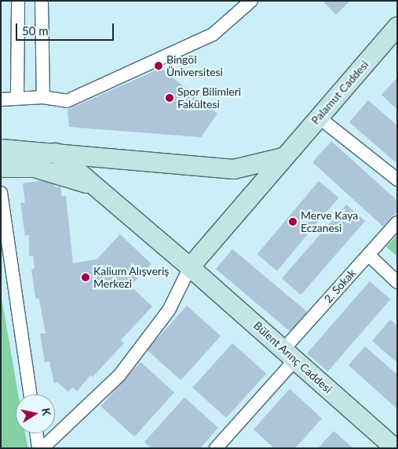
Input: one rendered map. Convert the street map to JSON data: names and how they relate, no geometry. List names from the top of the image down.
{
  "streets": {
    "street": ["Palamut Caddesi", "2. Sokak", "Bülent Arınç Caddesi"]
  },
  "crossings": [
    ["Palamut Caddesi", "Bülent Arınç Caddesi"],
    ["2. Sokak", "Bülent Arınç Caddesi"]
  ],
  "places": [
    "Bingöl Üniversitesi",
    "Spor Bilimleri Fakültesi",
    "Merve Kaya Eczanesi",
    "Kalium Alışveriş Merkezi"
  ],
  "scale_bar": "50 m",
  "north": "right"
}
